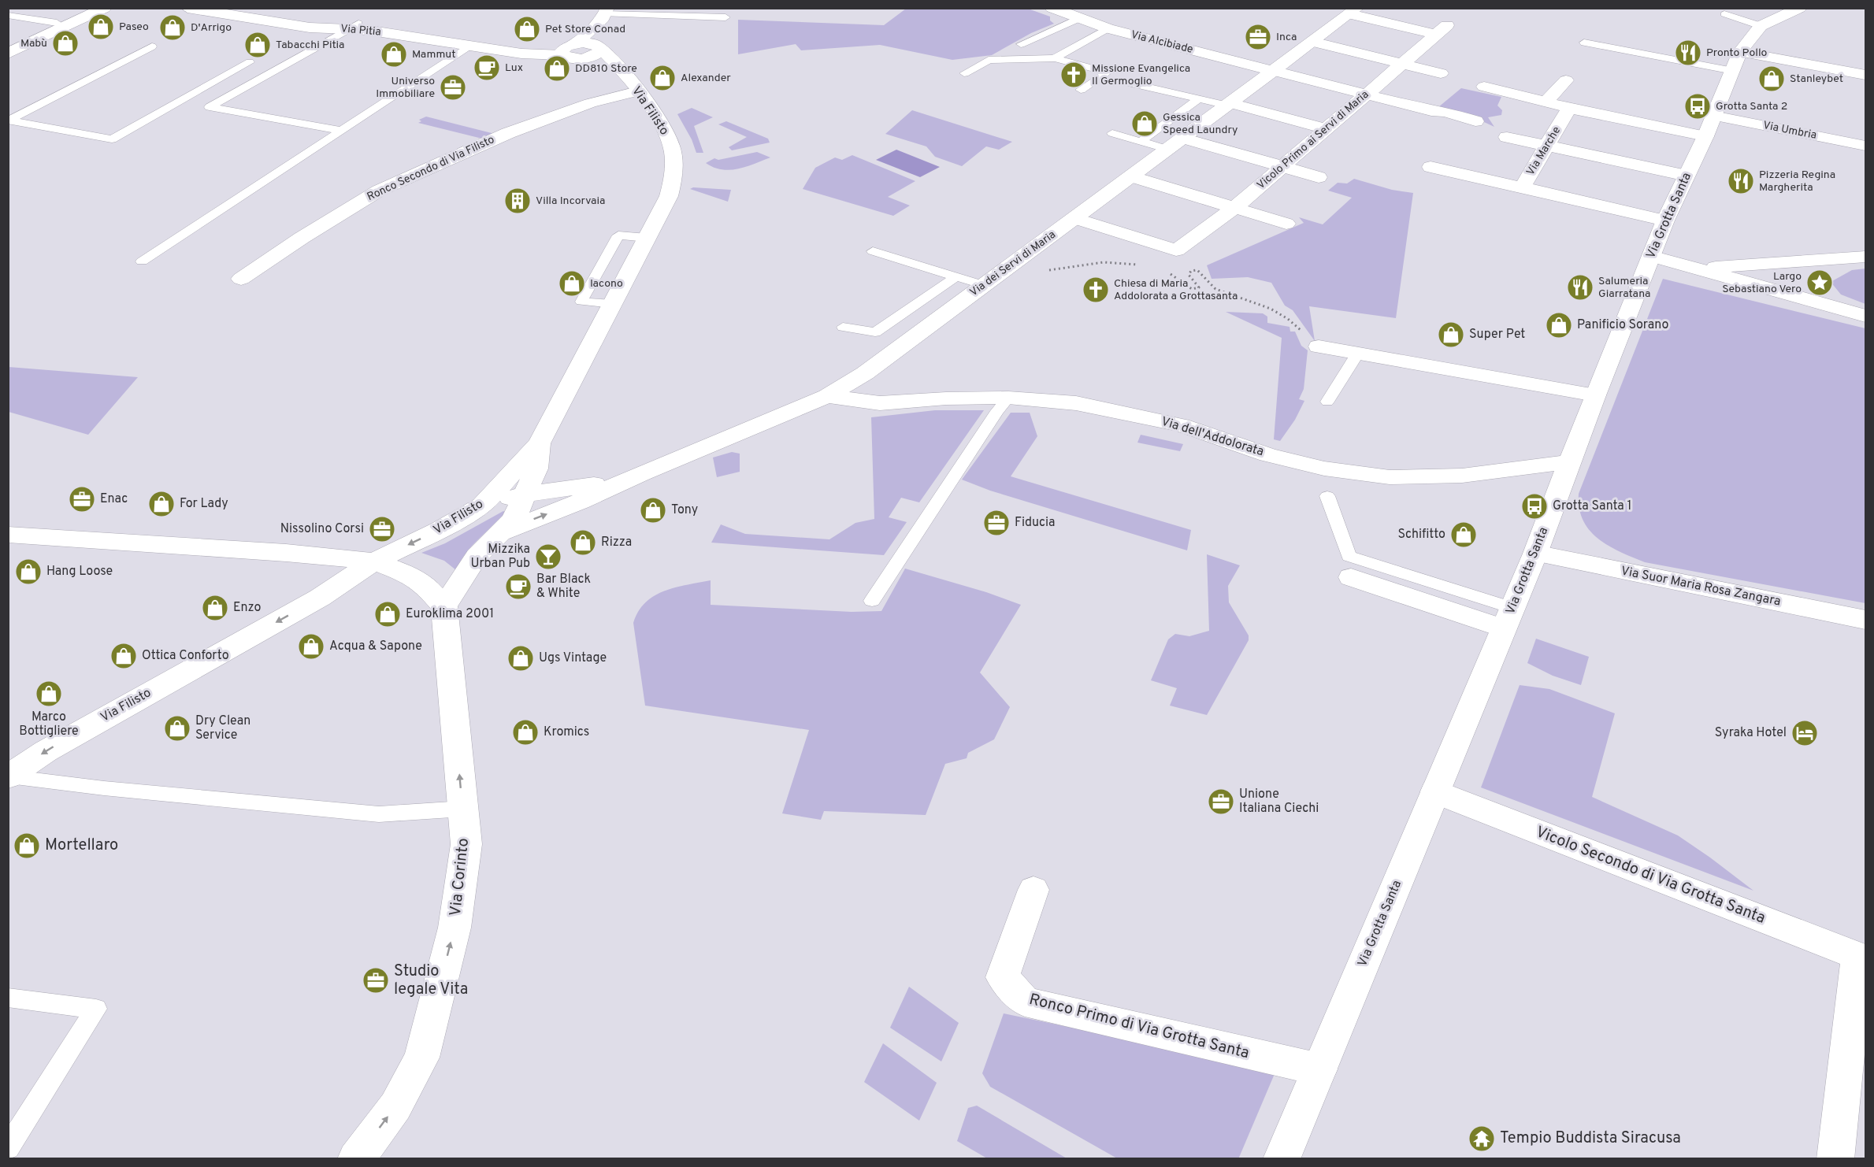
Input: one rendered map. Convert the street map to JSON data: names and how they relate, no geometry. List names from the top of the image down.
{
  "streets": {
    "street": [
      "Via Pitia",
      "Via Alcibiade",
      "Via Filisto",
      "Via Umbria",
      "Vicolo Primo ai Servi di Maria",
      "Via Marche",
      "Ronco Secondo di Via Filisto",
      "Via Grotta Santa",
      "Via dei Servi di Maria",
      "Via dell'Addolorata",
      "Via Suor Maria Rosa Zangara",
      "Vicolo Secondo di Via Grotta Santa",
      "Via Corinto",
      "Ronco Primo di Via Grotta Santa"
    ]
  },
  "crossings": [
    ["Via Alcibiade", "Vicolo Primo ai Servi di Maria"],
    ["Via Alcibiade", "Via dei Servi di Maria"],
    ["Via Filisto", "Ronco Secondo di Via Filisto"],
    ["Via Umbria", "Via Grotta Santa"],
    ["Vicolo Primo ai Servi di Maria", "Via dei Servi di Maria"],
    ["Via Marche", "Via Grotta Santa"],
    ["Via Grotta Santa", "Via dell'Addolorata"],
    ["Via Grotta Santa", "Via Suor Maria Rosa Zangara"],
    ["Via Grotta Santa", "Vicolo Secondo di Via Grotta Santa"],
    ["Via Grotta Santa", "Ronco Primo di Via Grotta Santa"],
    ["Via dei Servi di Maria", "Via dell'Addolorata"]
  ],
  "one_way": ["Via Filisto", "Via Corinto"],
  "places": {
    "shop": [
      "Paseo",
      "D'Arrigo",
      "Pet Store Conad",
      "Mabù",
      "Tabacchi Pitia",
      "Mammut",
      "DD810 Store",
      "Alexander",
      "Stanleybet",
      "Gessica Speed Laundry",
      "Iacono",
      "Panificio Sorano",
      "Super Pet",
      "For Lady",
      "Tony",
      "Schifitto",
      "Rizza",
      "Hang Loose",
      "Enzo",
      "Euroklima 2001",
      "Acqua & Sapone",
      "Ottica Conforto",
      "Ugs Vintage",
      "Marco Bottigliere",
      "Dry Clean Service",
      "Kromics",
      "Mortellaro"
    ],
    "office": [
      "Inca",
      "Universo Immobiliare",
      "Enac",
      "Fiducia",
      "Nissolino Corsi",
      "Unione Italiana Ciechi",
      "Studio legale Vita"
    ],
    "restaurant": ["Pronto Pollo", "Pizzeria Regina Margherita", "Salumeria Giarratana"],
    "cafe": ["Lux", "Bar Black & White"],
    "church": ["Missione Evangelica Il Germoglio", "Chiesa di Maria Addolorata a Grottasanta"],
    "bus stop": ["Grotta Santa 2", "Grotta Santa 1"],
    "building": ["Villa Incorvaia"],
    "place": ["Largo Sebastiano Vero"],
    "bar": ["Mizzika Urban Pub"],
    "hotel": ["Syraka Hotel"],
    "temple": ["Tempio Buddista Siracusa"]
  }
}
